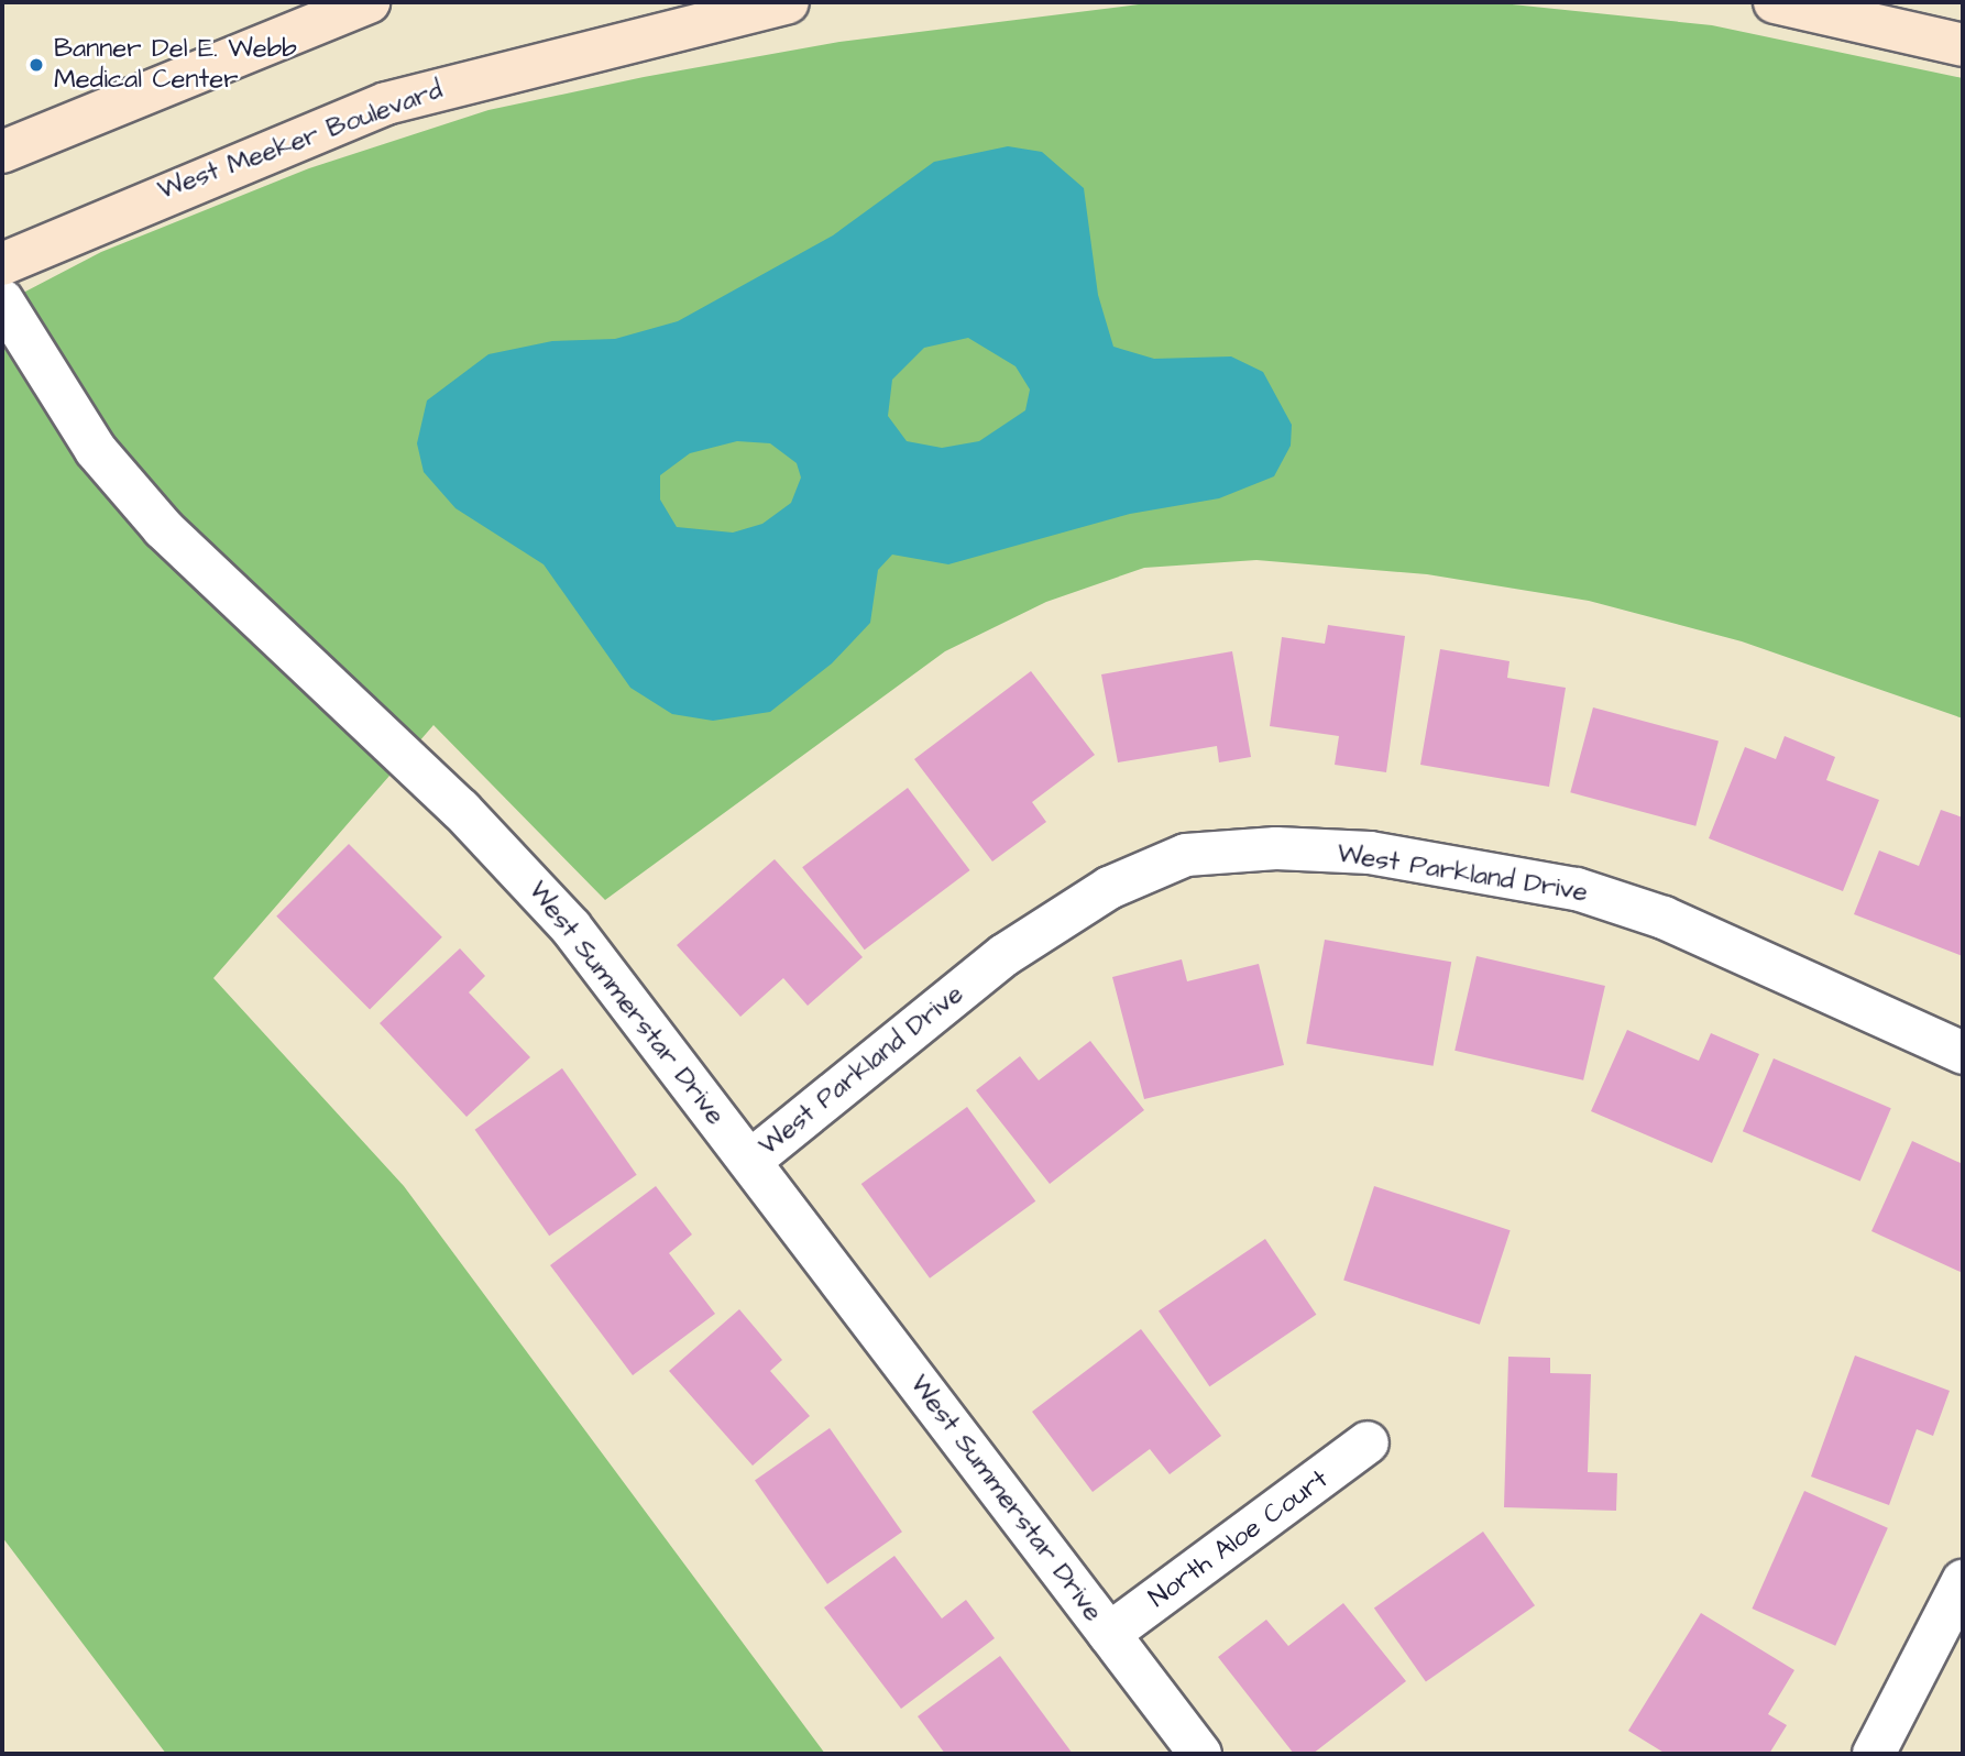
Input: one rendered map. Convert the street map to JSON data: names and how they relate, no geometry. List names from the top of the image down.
{
  "streets": {
    "main road": ["West Meeker Boulevard"],
    "street": ["West Parkland Drive", "West Summerstar Drive", "North Aloe Court"]
  },
  "crossings": [
    ["West Parkland Drive", "West Summerstar Drive"],
    ["West Summerstar Drive", "North Aloe Court"]
  ],
  "places": ["Banner Del E. Webb Medical Center"]
}
